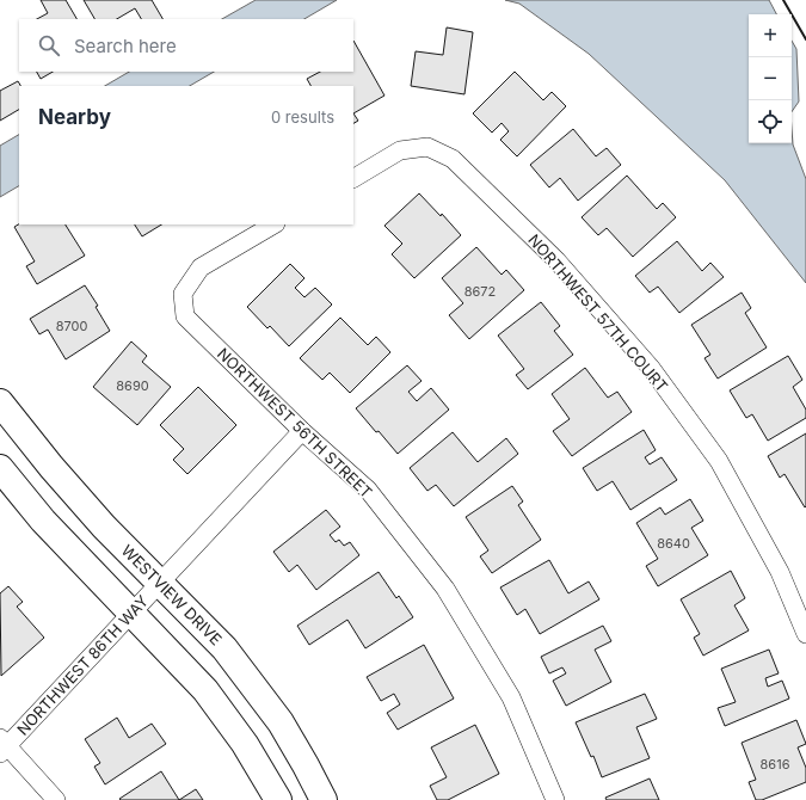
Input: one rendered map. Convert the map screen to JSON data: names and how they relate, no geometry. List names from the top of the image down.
{
  "streets": {
    "street": [
      "NORTHWEST 57TH COURT",
      "NORTHWEST 56TH STREET",
      "WESTVIEW DRIVE",
      "NORTHWEST 86TH WAY"
    ]
  },
  "crossings": [
    ["NORTHWEST 56TH STREET", "NORTHWEST 86TH WAY"],
    ["WESTVIEW DRIVE", "NORTHWEST 86TH WAY"]
  ],
  "house_numbers": [
    "8672",
    "8700",
    "8690",
    "8640",
    "8616"
  ],
  "page": {
    "map_buttons": ["+", "−"],
    "search": "Search here",
    "heading": ["Nearby", "0 results"]
  }
}
